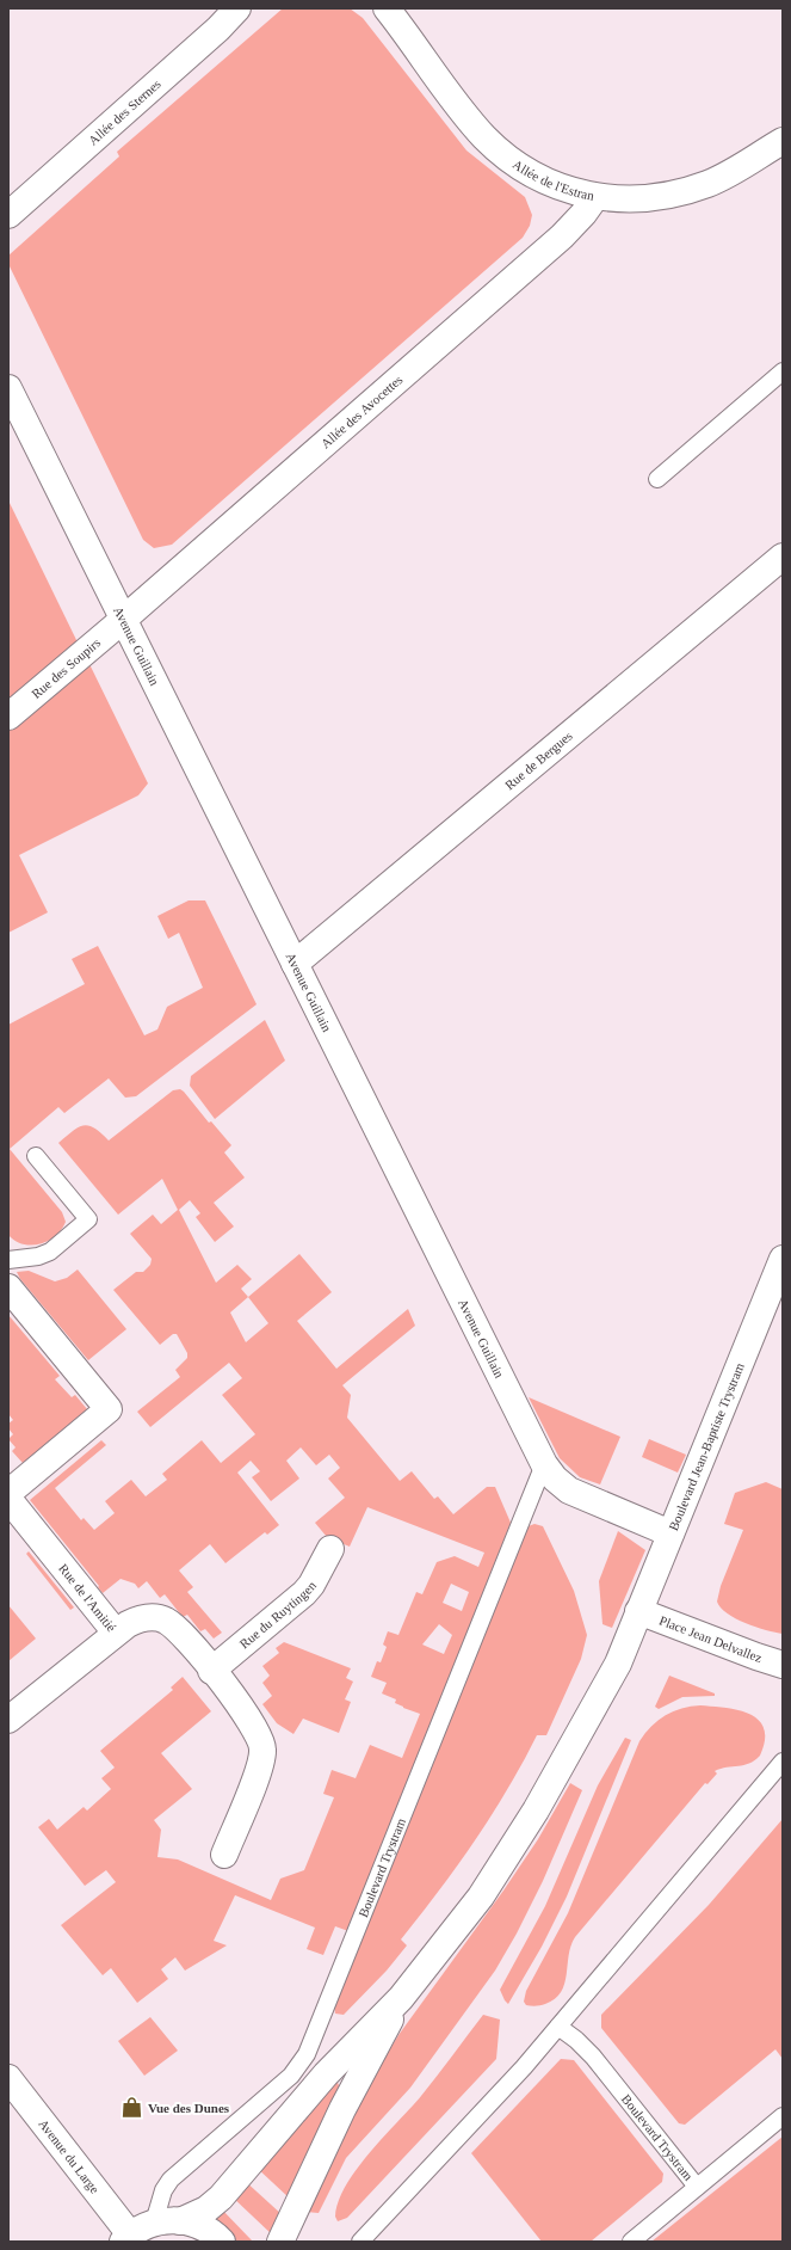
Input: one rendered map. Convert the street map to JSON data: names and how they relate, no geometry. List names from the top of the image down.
{
  "streets": {
    "street": [
      "Allée des Sternes",
      "Allée de l'Estran",
      "Allée des Avocettes",
      "Avenue Guillain",
      "Rue des Soupirs",
      "Rue de Bergues",
      "Boulevard Jean-Baptiste Trystram",
      "Rue de l'Amitié",
      "Rue du Ruytingen",
      "Place Jean Delvallez",
      "Avenue du Large"
    ],
    "lane": ["Boulevard Trystram"]
  },
  "crossings": [
    ["Allée de l'Estran", "Allée des Avocettes"],
    ["Allée des Avocettes", "Avenue Guillain"],
    ["Allée des Avocettes", "Rue des Soupirs"],
    ["Avenue Guillain", "Rue des Soupirs"],
    ["Avenue Guillain", "Rue de Bergues"],
    ["Avenue Guillain", "Boulevard Jean-Baptiste Trystram"],
    ["Avenue Guillain", "Boulevard Trystram"],
    ["Boulevard Jean-Baptiste Trystram", "Place Jean Delvallez"]
  ],
  "places": {
    "shop": ["Vue des Dunes"]
  }
}
